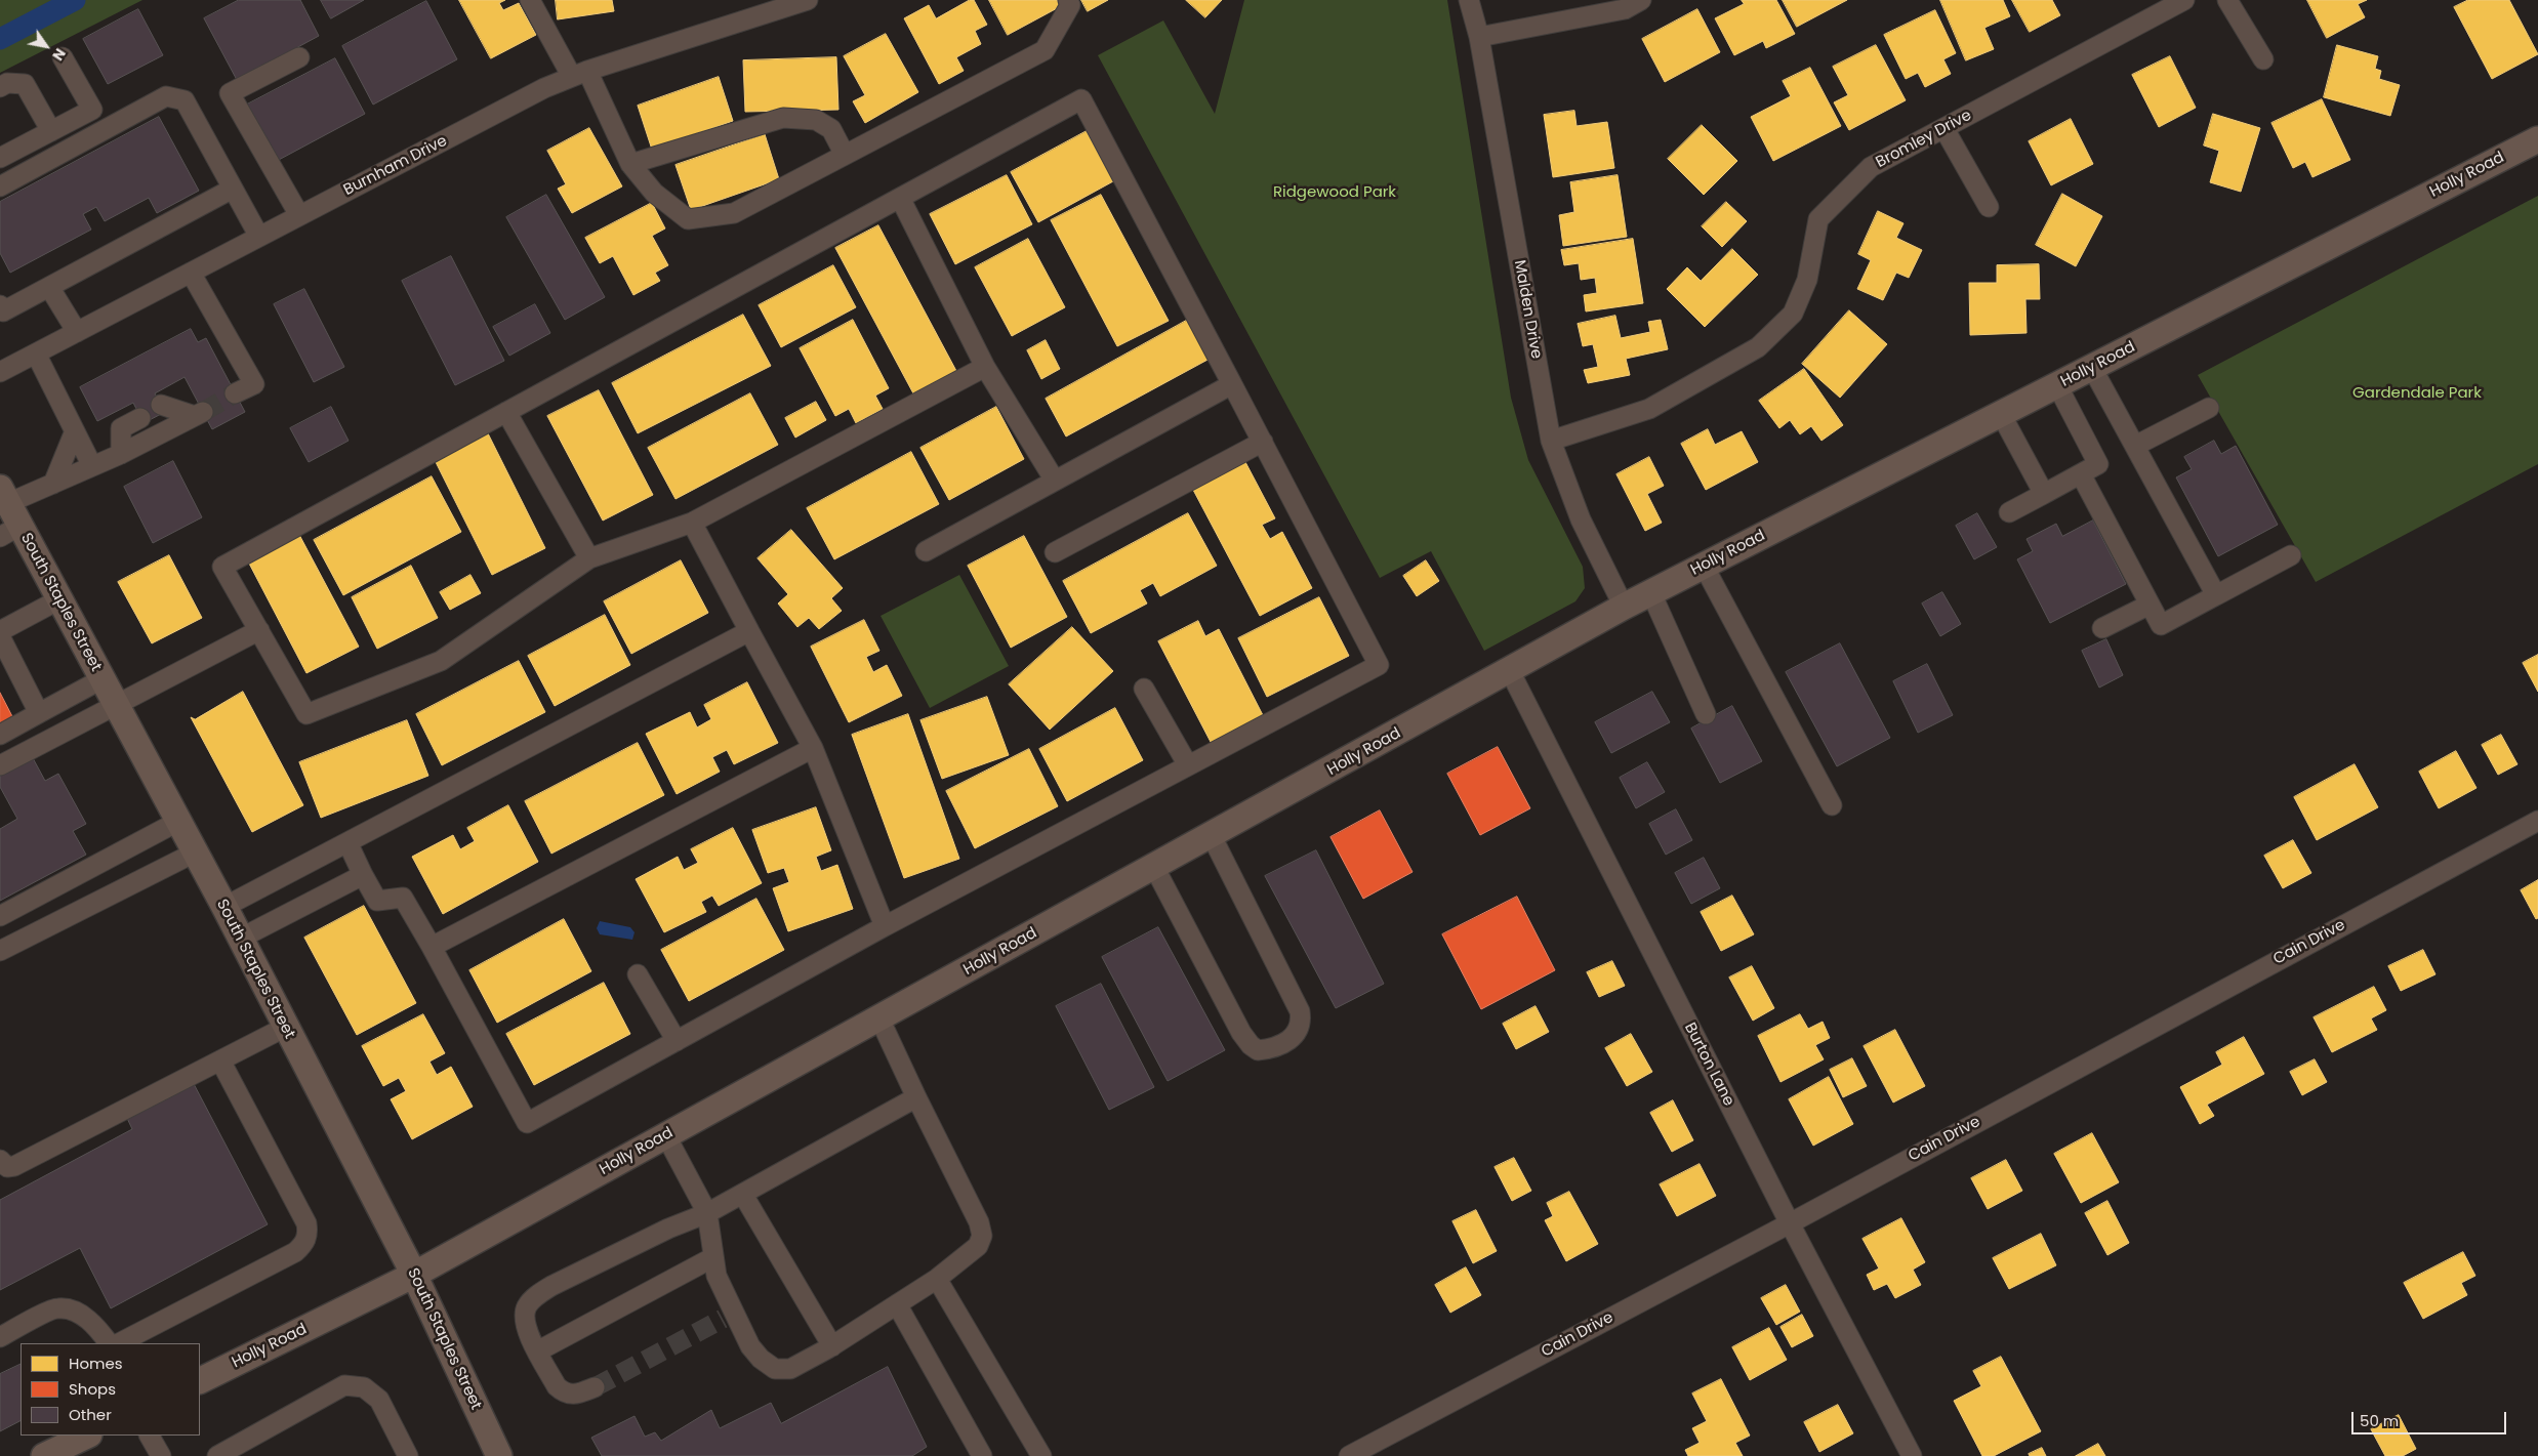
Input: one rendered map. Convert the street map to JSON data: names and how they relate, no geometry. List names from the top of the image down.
{
  "streets": {
    "main road": ["Holly Road", "South Staples Street"],
    "street": [
      "Bromley Drive",
      "Burnham Drive",
      "Malden Drive",
      "Cain Drive",
      "Burton Lane"
    ]
  },
  "crossings": [
    ["Bromley Drive", "Malden Drive"],
    ["Holly Road", "Malden Drive"],
    ["Holly Road", "South Staples Street"],
    ["Holly Road", "Burton Lane"],
    ["Cain Drive", "Burton Lane"]
  ],
  "parks": ["Ridgewood Park", "Gardendale Park"],
  "legend": ["Homes", "Shops", "Other"],
  "scale_bar": "50 m",
  "north": "bottom right"
}
